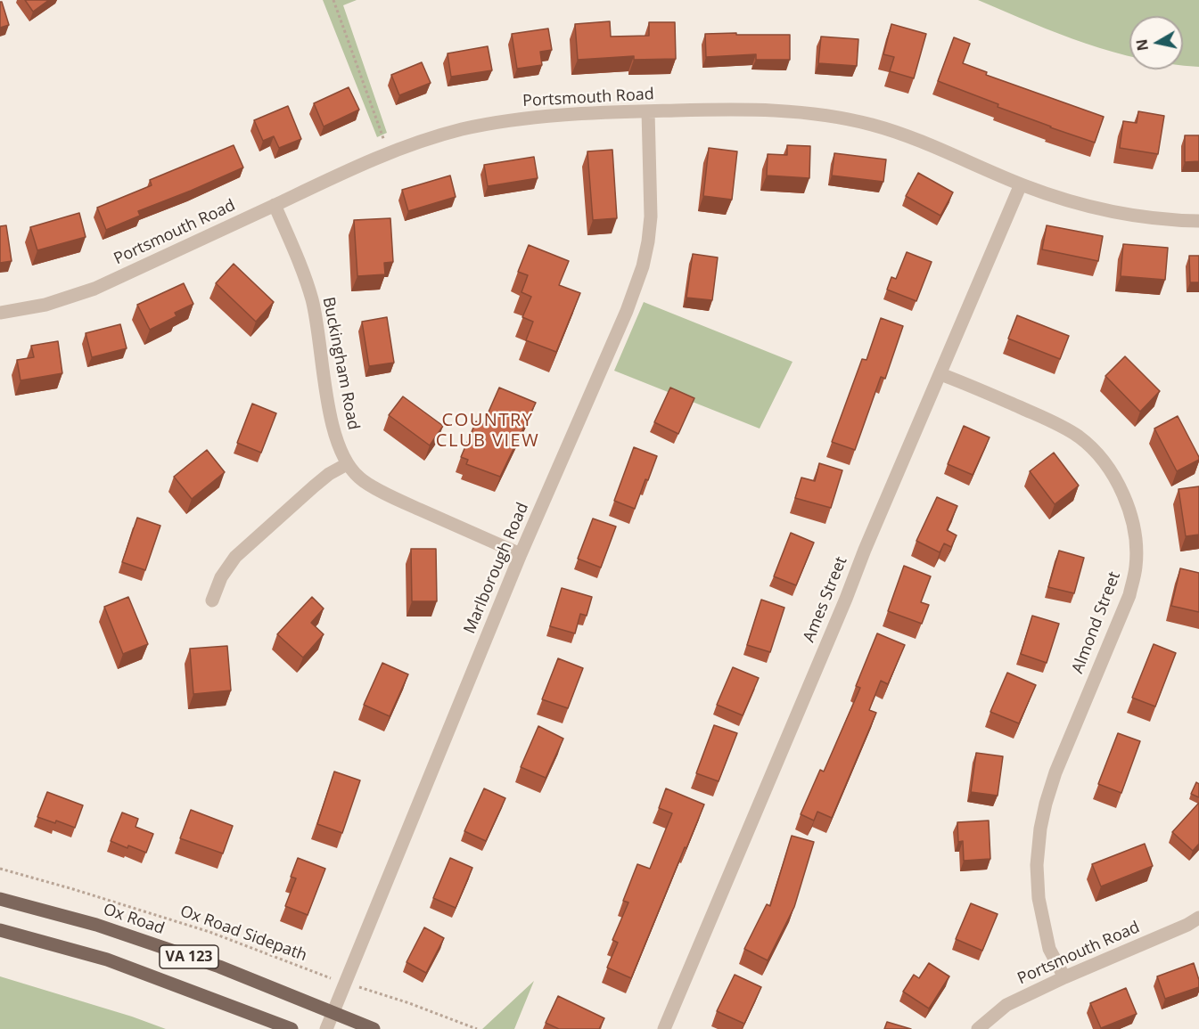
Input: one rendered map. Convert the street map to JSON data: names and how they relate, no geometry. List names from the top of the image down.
{
  "streets": {
    "main road": ["Ox Road", "VA 123"],
    "street": [
      "Portsmouth Road",
      "Buckingham Road",
      "Marlborough Road",
      "Ames Street",
      "Almond Street"
    ],
    "path": ["Ox Road Sidepath"]
  },
  "crossings": [
    ["Portsmouth Road", "Buckingham Road"],
    ["Portsmouth Road", "Marlborough Road"],
    ["Portsmouth Road", "Ames Street"],
    ["Portsmouth Road", "Almond Street"],
    ["Buckingham Road", "Marlborough Road"],
    ["Marlborough Road", "Ox Road"],
    ["Marlborough Road", "Ox Road Sidepath"],
    ["Ames Street", "Almond Street"]
  ],
  "districts": ["COUNTRY CLUB VIEW"],
  "north": "left"
}
